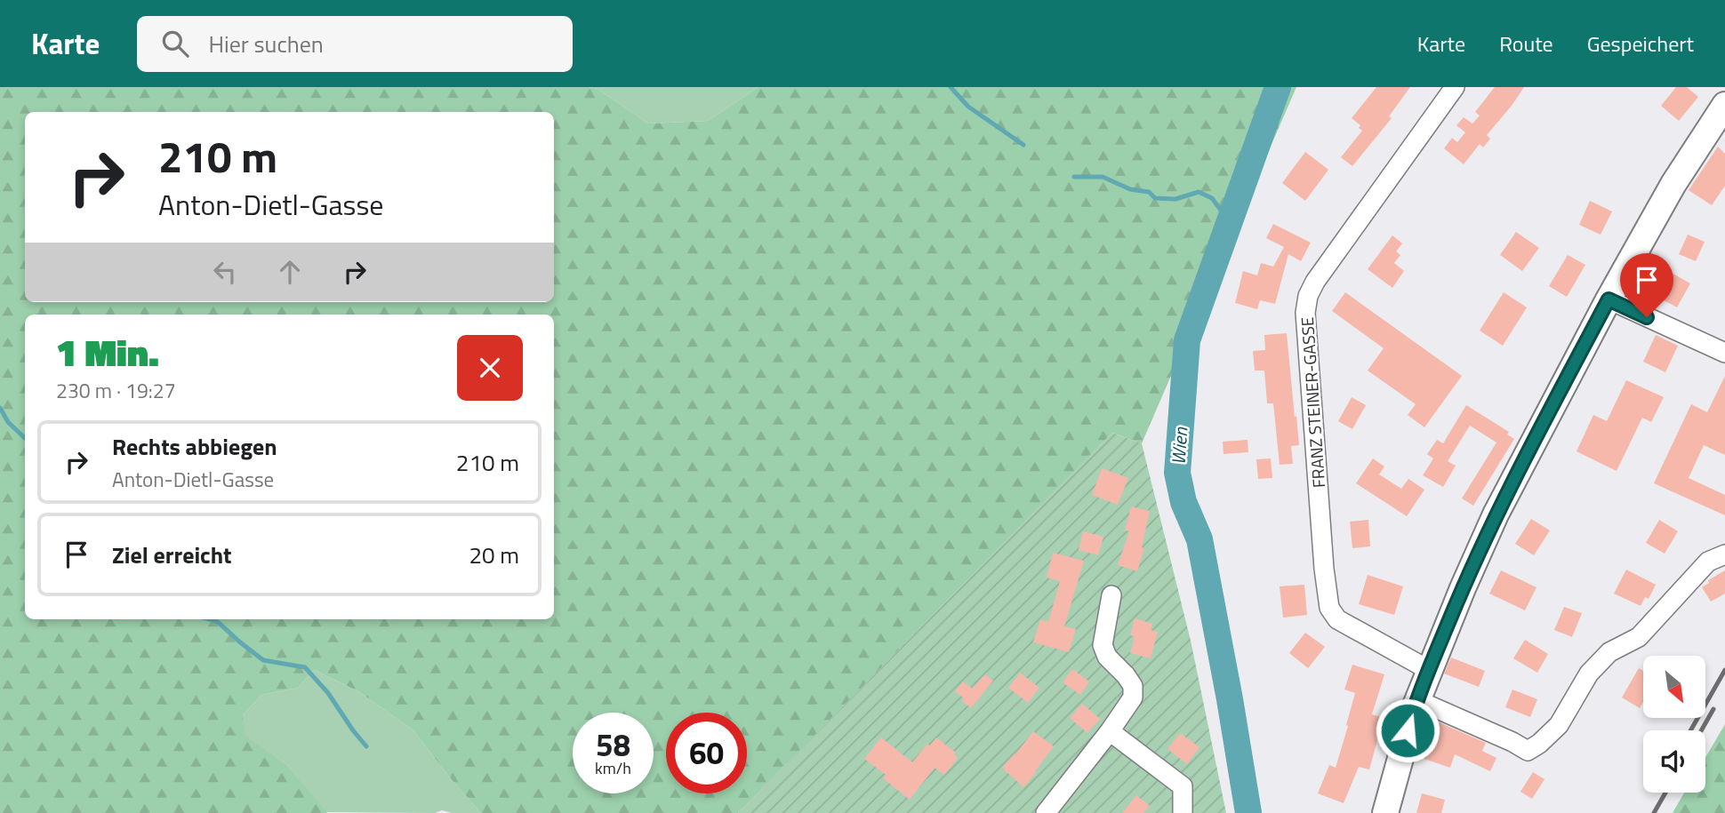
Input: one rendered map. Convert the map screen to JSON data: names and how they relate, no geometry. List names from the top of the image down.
{
  "streets": {
    "street": ["FRANZ STEINER-GASSE"]
  },
  "water": ["Wien"],
  "north": "bottom right",
  "page": {
    "header": "Karte",
    "search": "Hier suchen",
    "nav": ["Karte", "Route", "Gespeichert"],
    "turn": ["210 m", "Anton-Dietl-Gasse"],
    "heading": ["1 Min.", "230 m · 19:27"],
    "list": [
      {
        "name": "Rechts abbiegen",
        "note": "Anton-Dietl-Gasse",
        "value": "210 m"
      },
      {
        "name": "Ziel erreicht",
        "value": "20 m"
      }
    ],
    "speed": "58 km/h",
    "limit": "60"
  }
}
